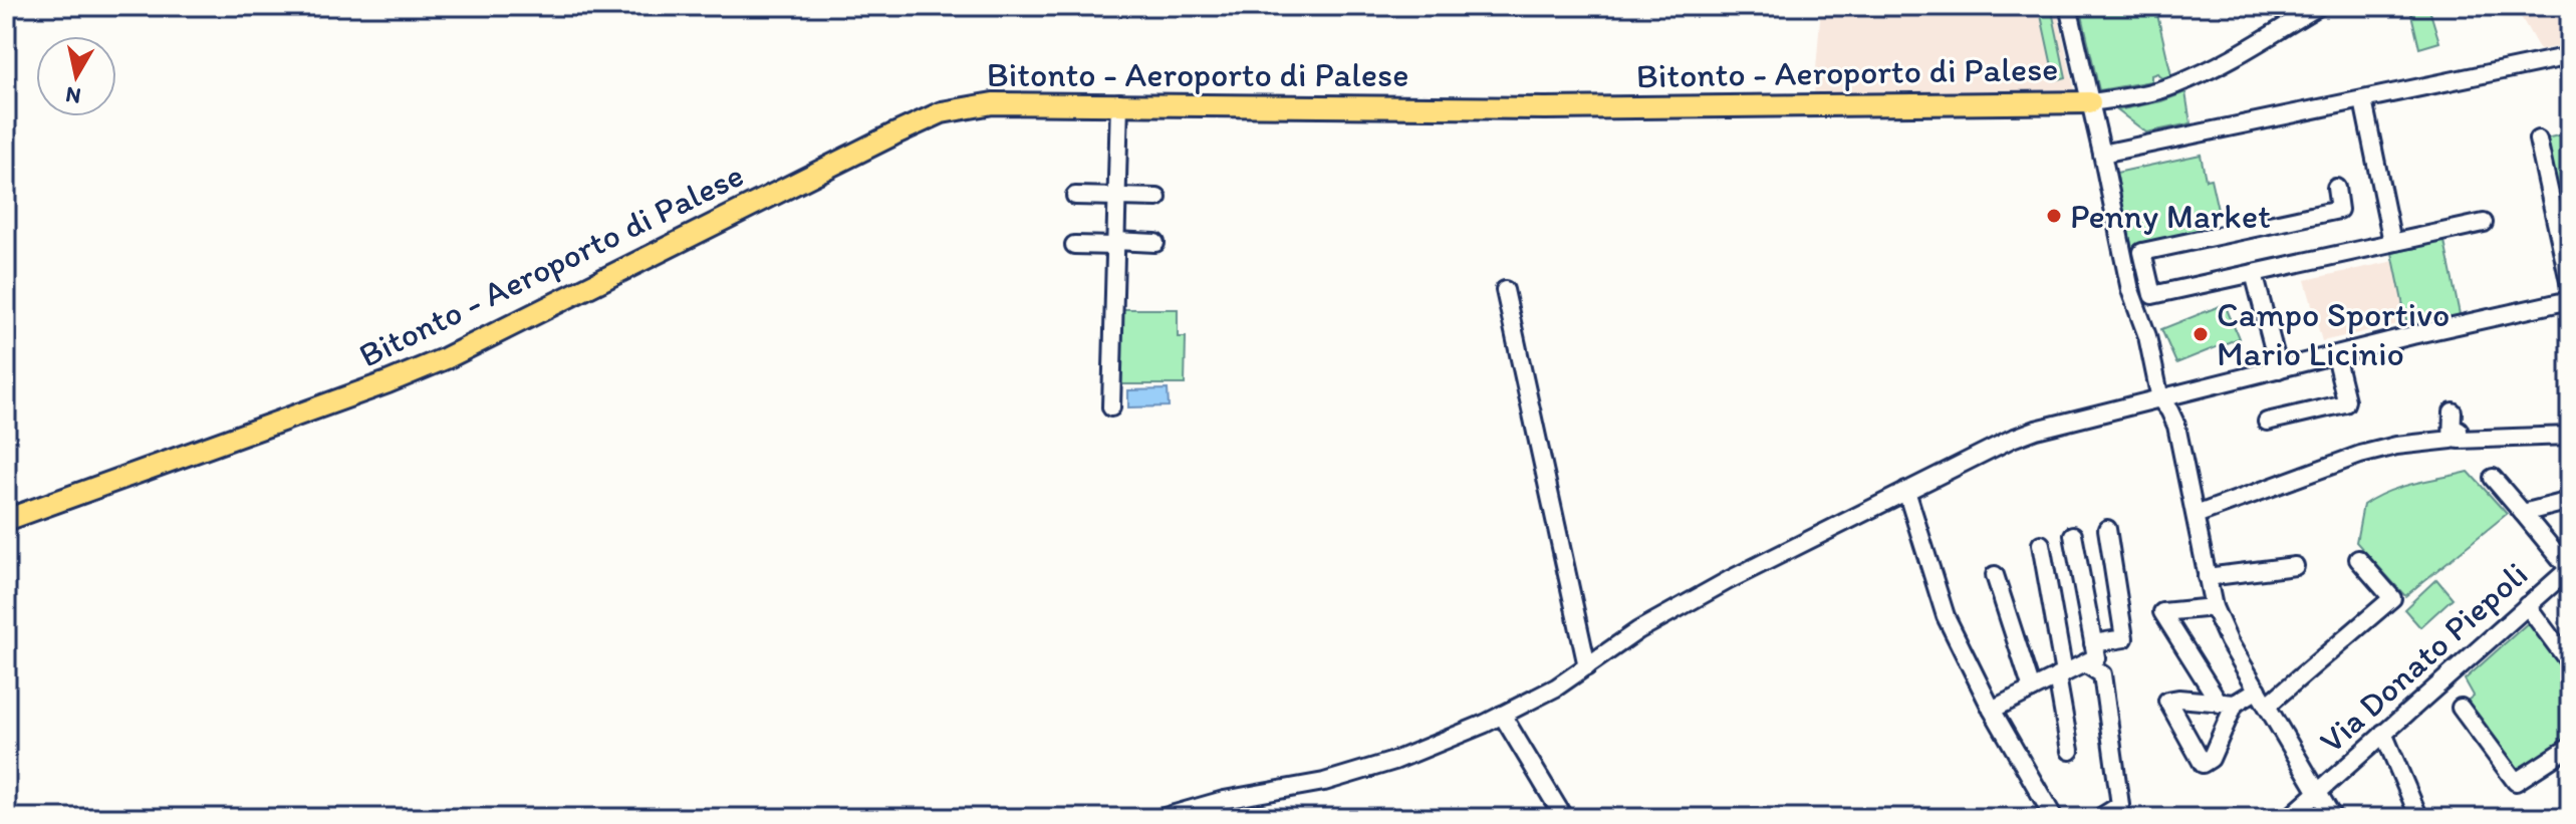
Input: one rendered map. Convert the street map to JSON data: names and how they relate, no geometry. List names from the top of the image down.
{
  "streets": {
    "main road": ["Bitonto - Aeroporto di Palese"],
    "street": ["Via Donato Piepoli"]
  },
  "places": ["Penny Market", "Campo Sportivo Mario Licinio"],
  "north": "bottom"
}
